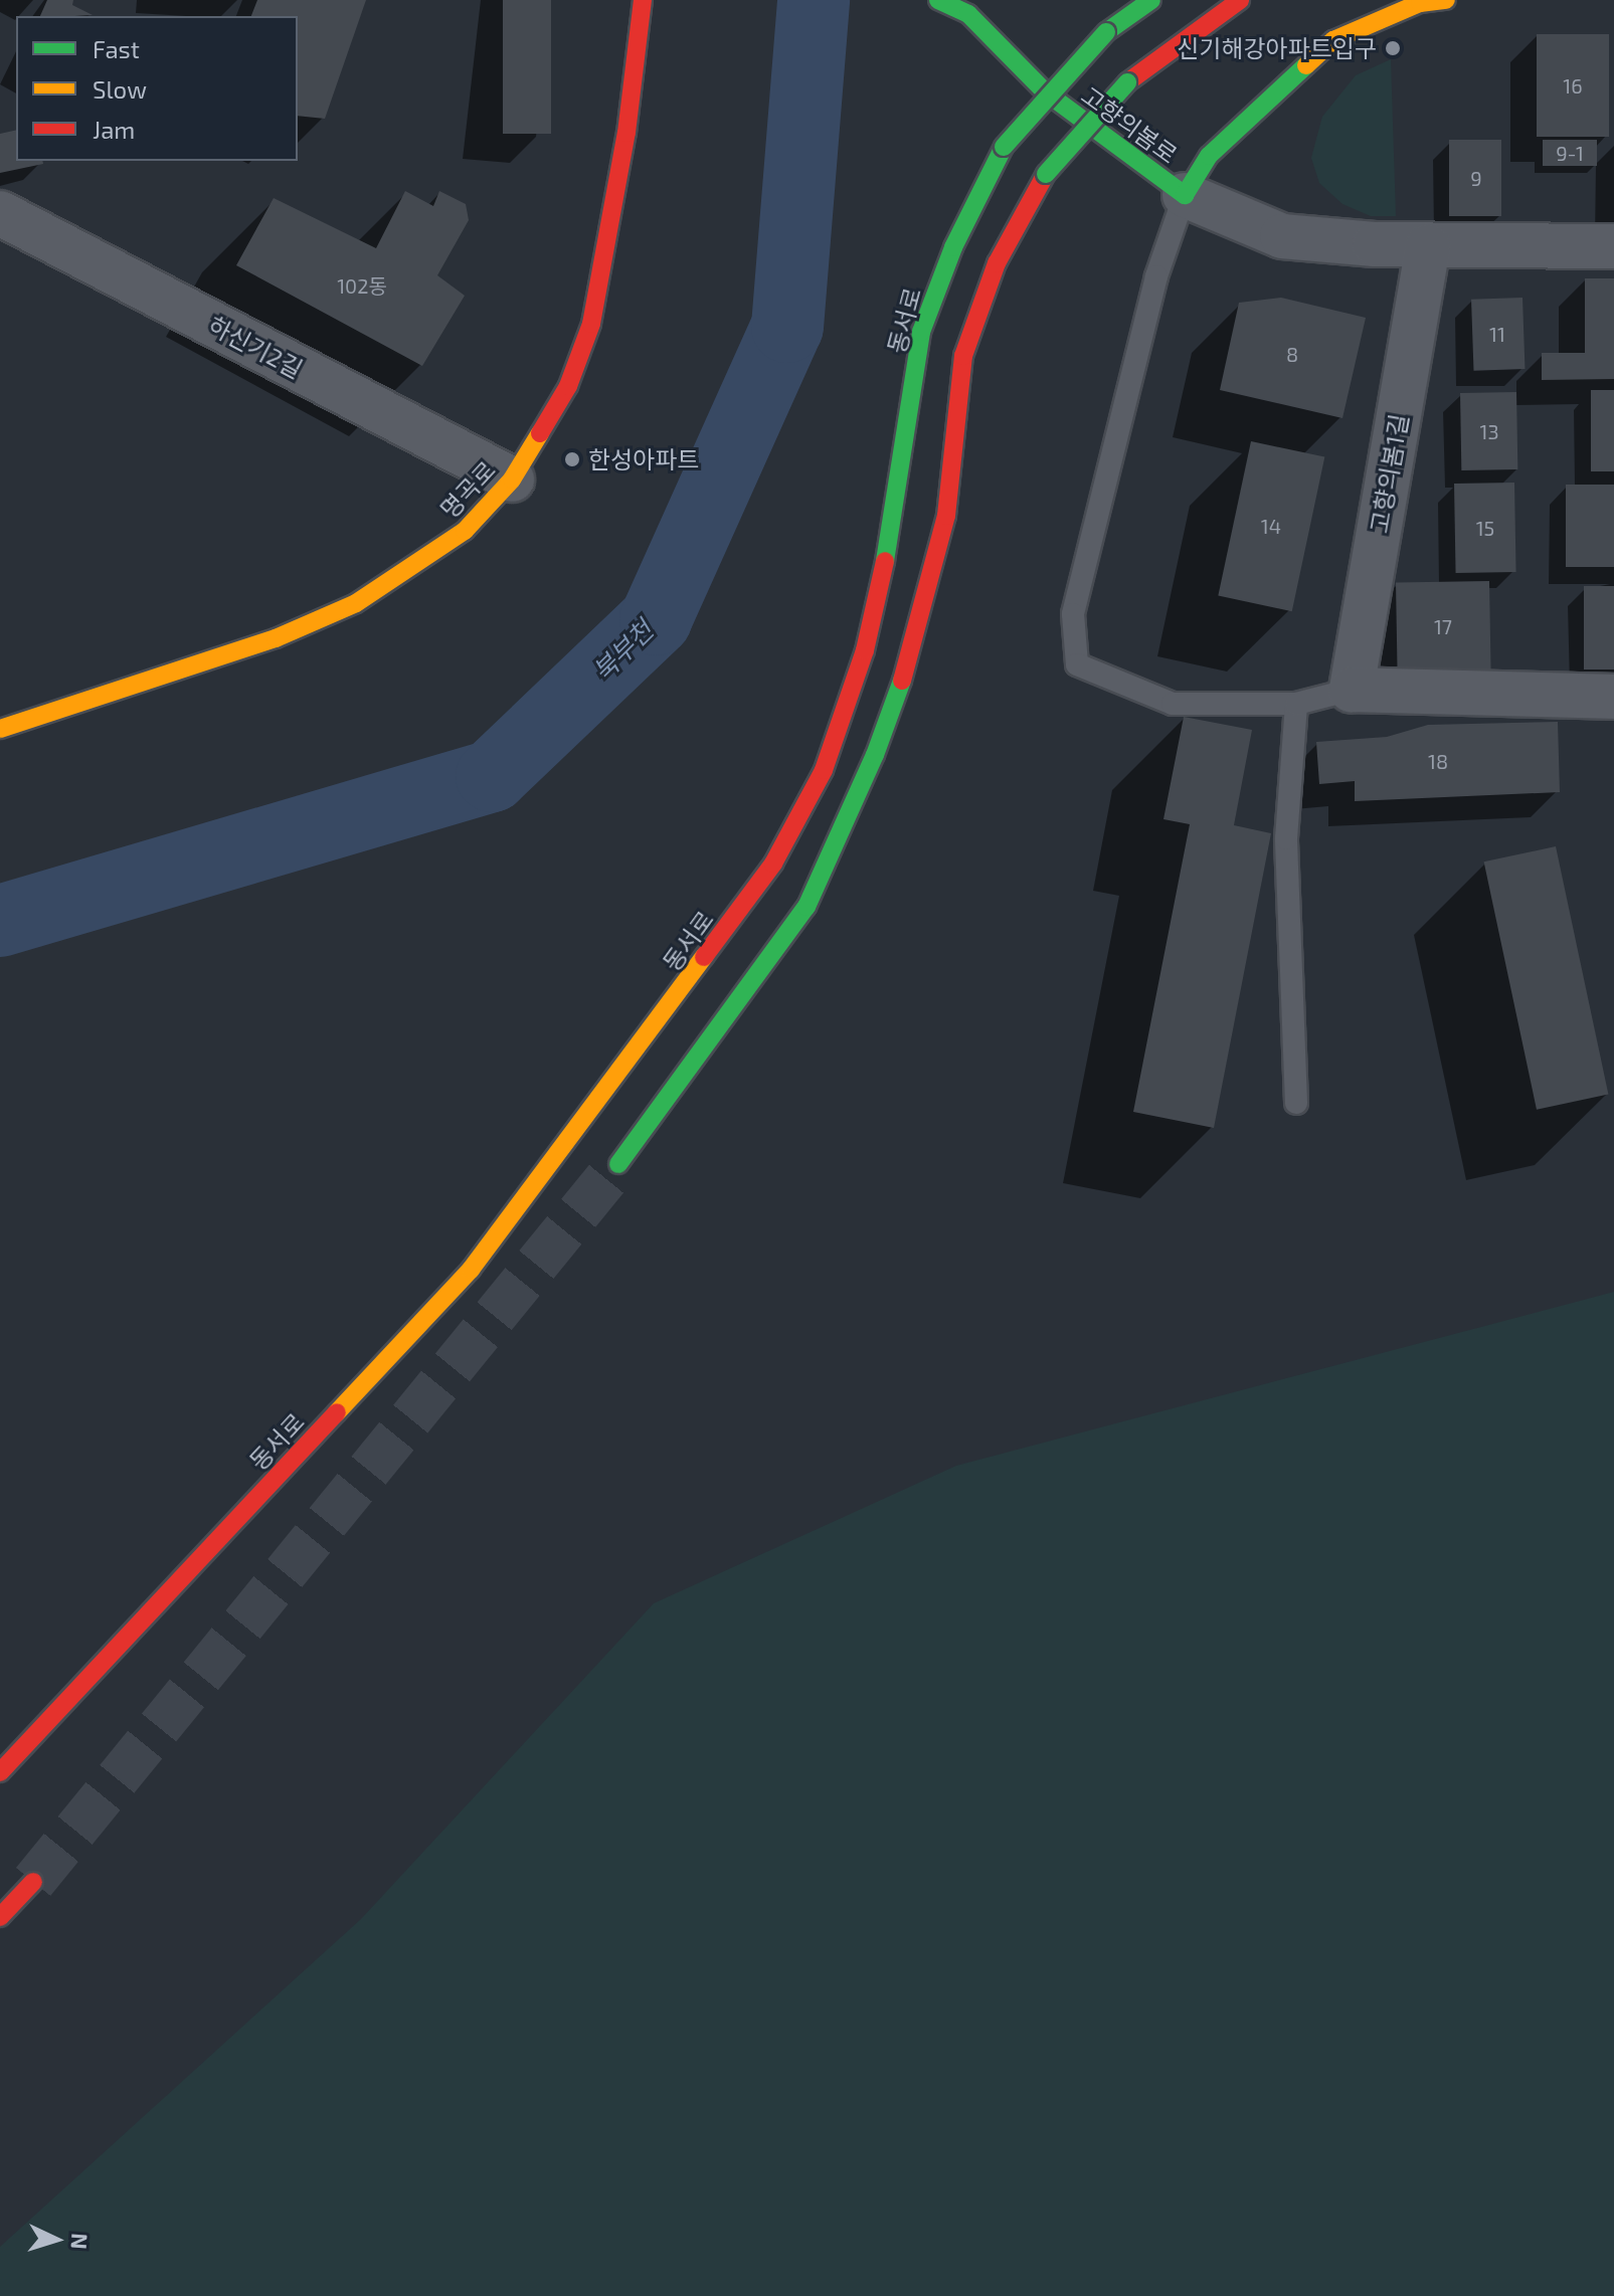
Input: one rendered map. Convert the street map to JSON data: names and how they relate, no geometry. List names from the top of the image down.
{
  "streets": {
    "main road": ["고향의봄로", "동서로", "명곡로"],
    "street": ["하신기2길", "고향의봄1길"]
  },
  "crossings": [
    ["하신기2길", "명곡로"]
  ],
  "water": ["북부천"],
  "places": ["신기해강아파트입구", "한성아파트"],
  "house_numbers": [
    "16",
    "9-1",
    "9",
    "102동",
    "11",
    "8",
    "13",
    "14",
    "15",
    "17",
    "18"
  ],
  "legend": ["Fast", "Slow", "Jam"],
  "north": "right"
}
